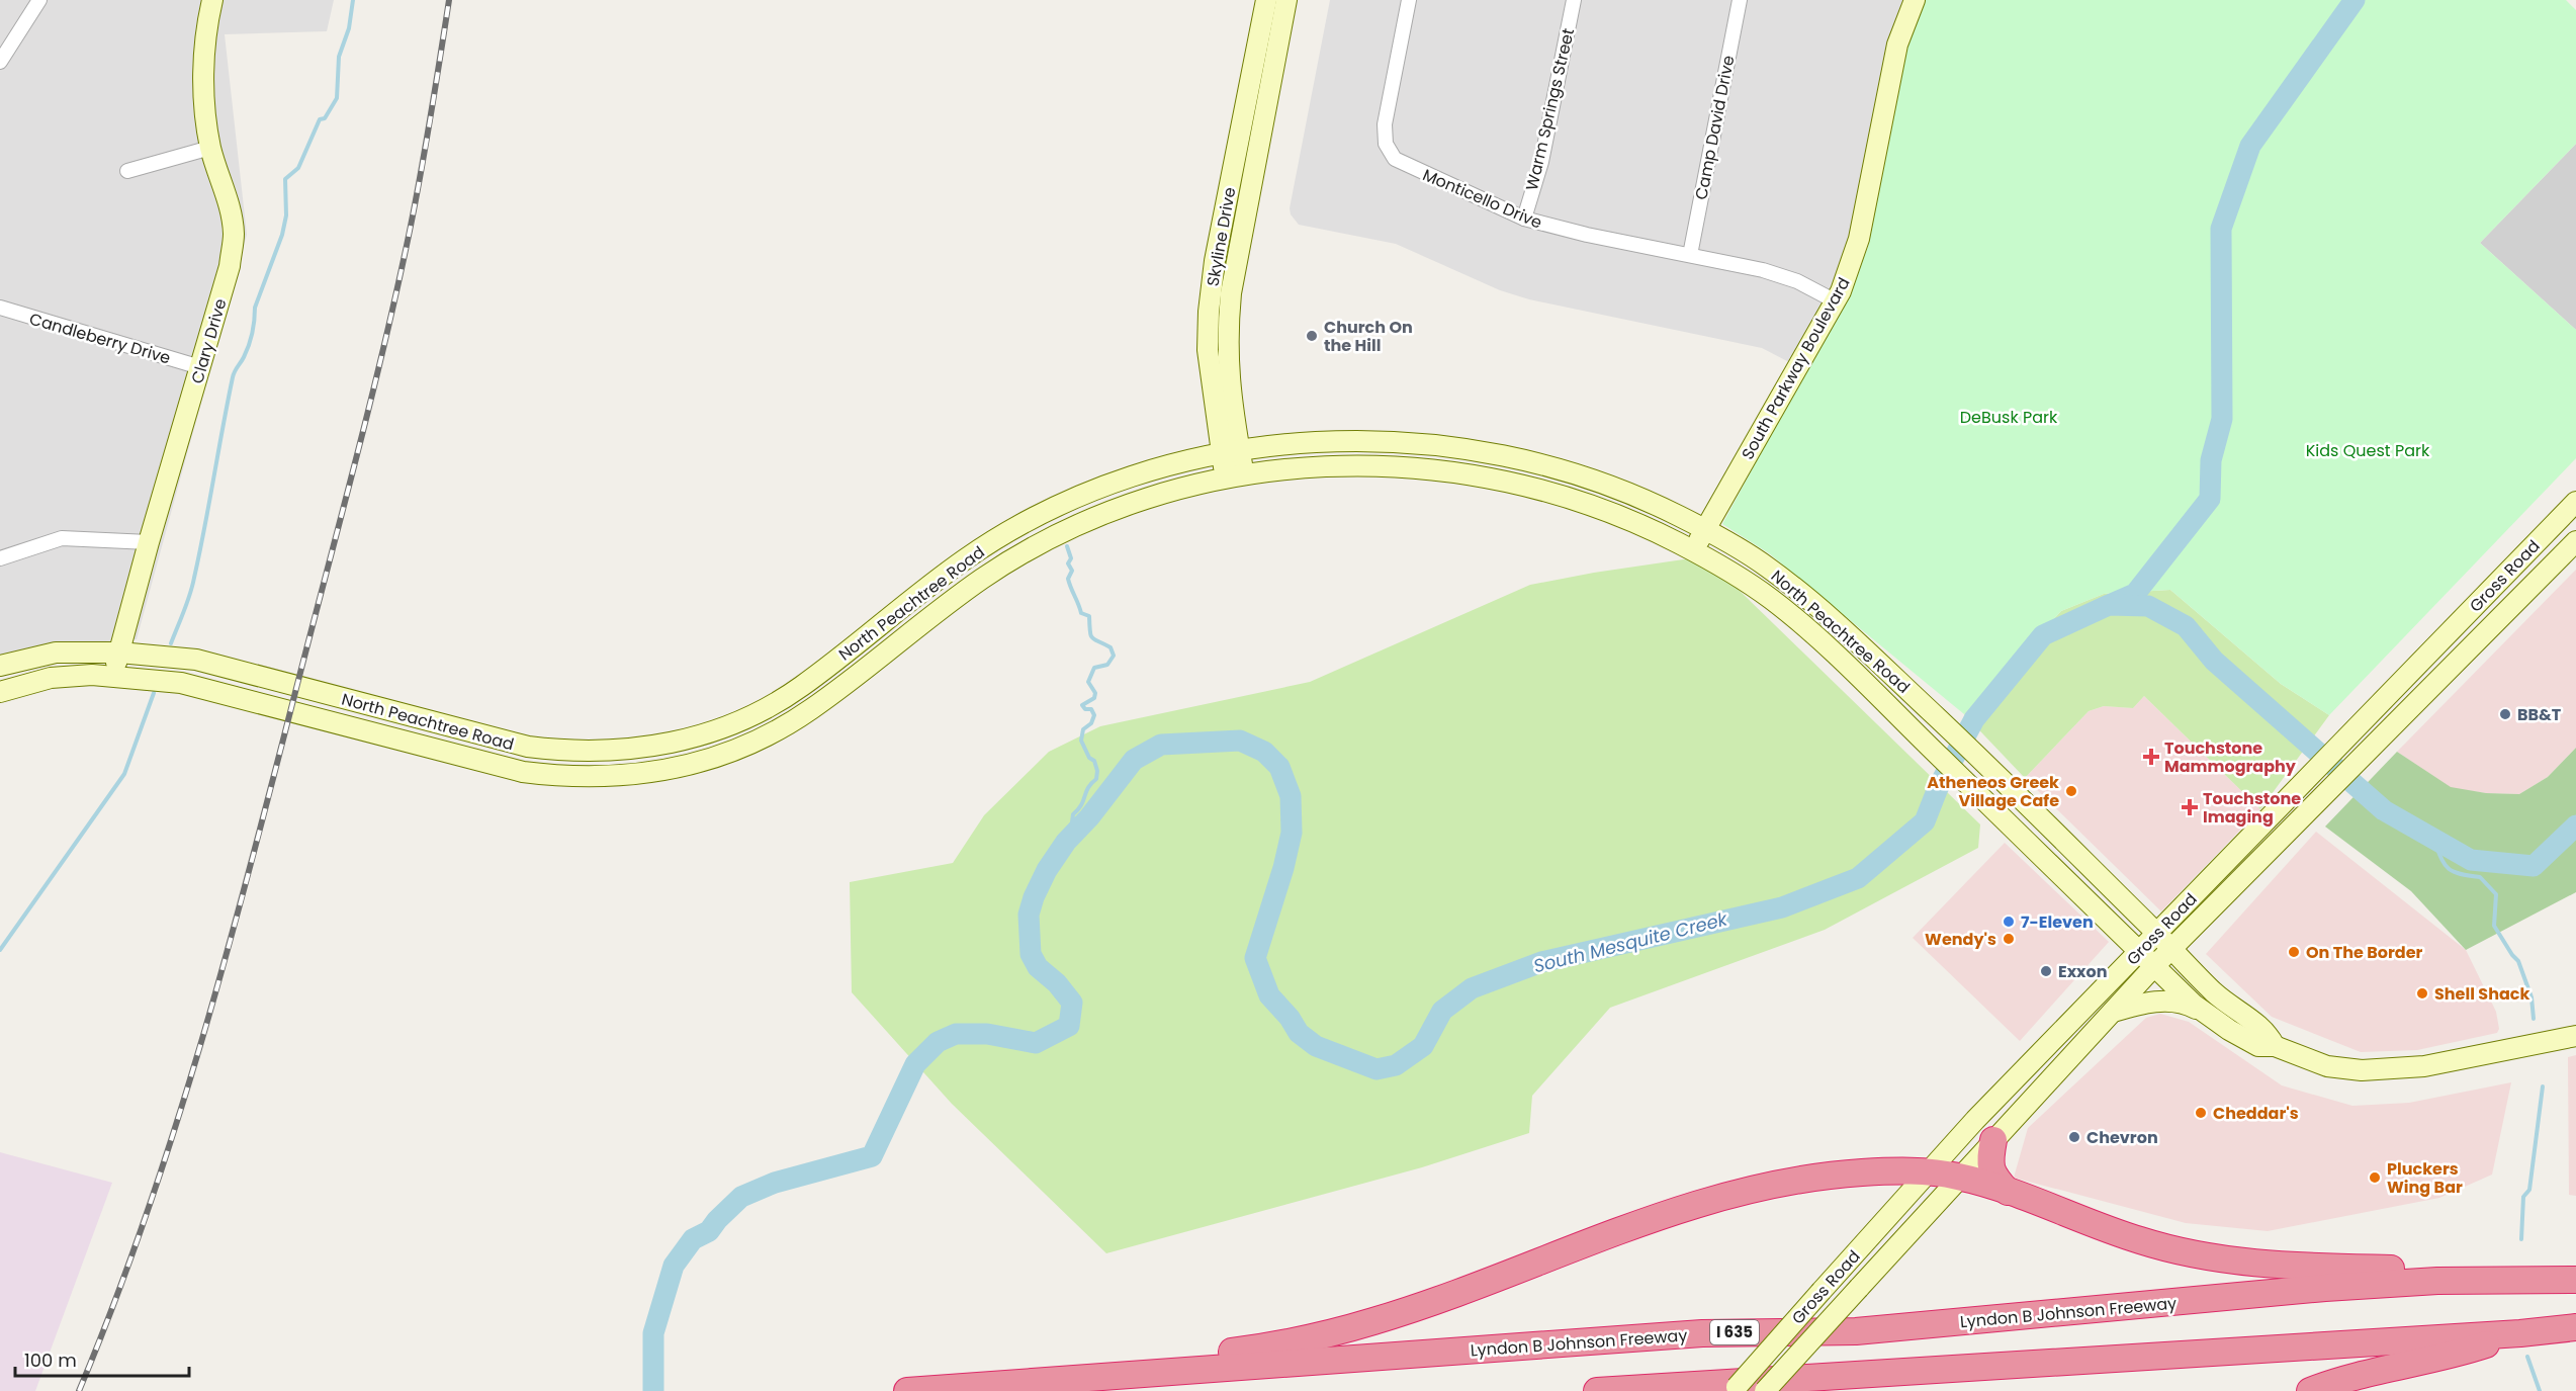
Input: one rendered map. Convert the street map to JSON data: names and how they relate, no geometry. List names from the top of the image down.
{
  "streets": {
    "highway": ["Lyndon B Johnson Freeway", "I 635"],
    "main road": [
      "Skyline Drive",
      "Clary Drive",
      "South Parkway Boulevard",
      "Gross Road",
      "North Peachtree Road"
    ],
    "street": [
      "Warm Springs Street",
      "Camp David Drive",
      "Monticello Drive",
      "Candleberry Drive"
    ]
  },
  "crossings": [
    ["Warm Springs Street", "Monticello Drive"],
    ["Camp David Drive", "Monticello Drive"],
    ["Monticello Drive", "South Parkway Boulevard"],
    ["Skyline Drive", "North Peachtree Road"],
    ["Candleberry Drive", "Clary Drive"],
    ["Clary Drive", "North Peachtree Road"],
    ["South Parkway Boulevard", "North Peachtree Road"],
    ["Gross Road", "North Peachtree Road"]
  ],
  "water": ["South Mesquite Creek"],
  "parks": ["DeBusk Park", "Kids Quest Park"],
  "places": {
    "other": [
      "Church On the Hill",
      "BB&T",
      "Atheneos Greek Village Cafe",
      "7-Eleven",
      "Wendy's",
      "On The Border",
      "Exxon",
      "Shell Shack",
      "Cheddar's",
      "Chevron",
      "Pluckers Wing Bar"
    ],
    "health": ["Touchstone Mammography", "Touchstone Imaging"]
  },
  "scale_bar": "100 m"
}
